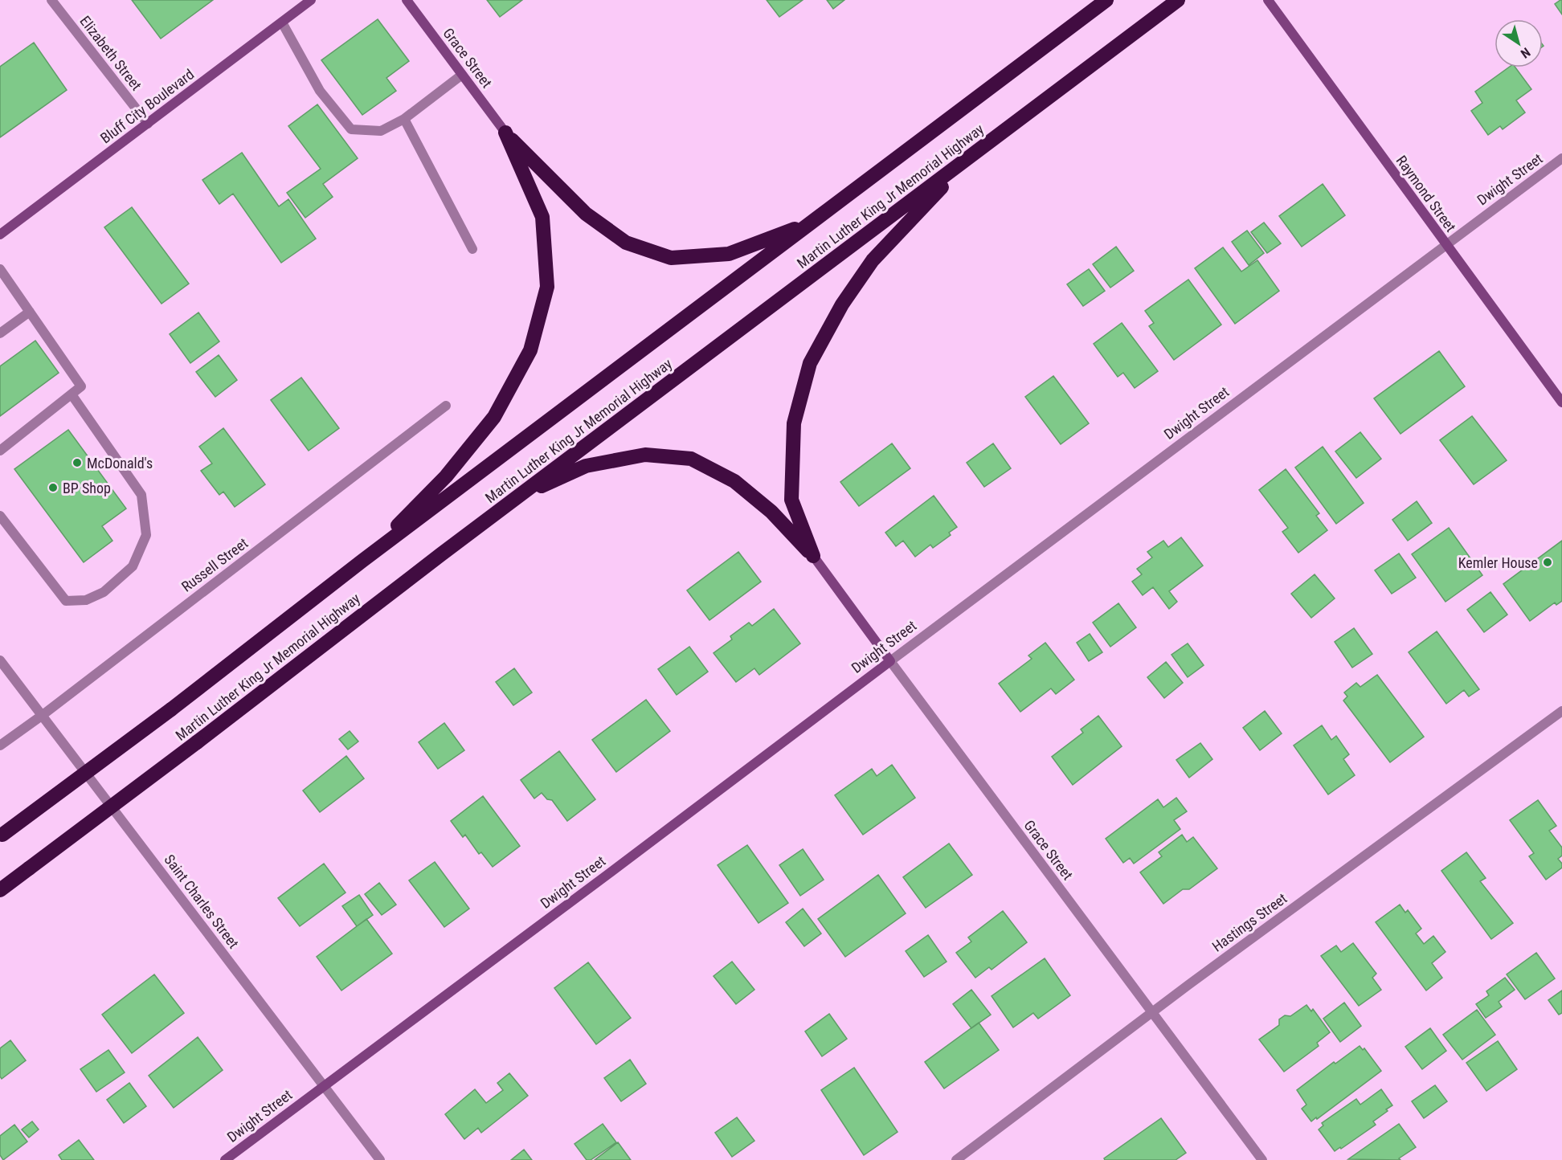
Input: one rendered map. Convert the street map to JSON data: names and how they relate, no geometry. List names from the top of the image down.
{
  "streets": {
    "highway": ["Martin Luther King Jr Memorial Highway"],
    "main road": [
      "Grace Street",
      "Bluff City Boulevard",
      "Dwight Street",
      "Raymond Street"
    ],
    "street": [
      "Elizabeth Street",
      "Russell Street",
      "Saint Charles Street",
      "Hastings Street"
    ]
  },
  "crossings": [
    ["Elizabeth Street", "Bluff City Boulevard"],
    ["Grace Street", "Dwight Street"],
    ["Grace Street", "Hastings Street"],
    ["Dwight Street", "Raymond Street"],
    ["Dwight Street", "Saint Charles Street"],
    ["Russell Street", "Saint Charles Street"]
  ],
  "places": ["McDonald's", "BP Shop", "Kemler House"],
  "north": "bottom right"
}
